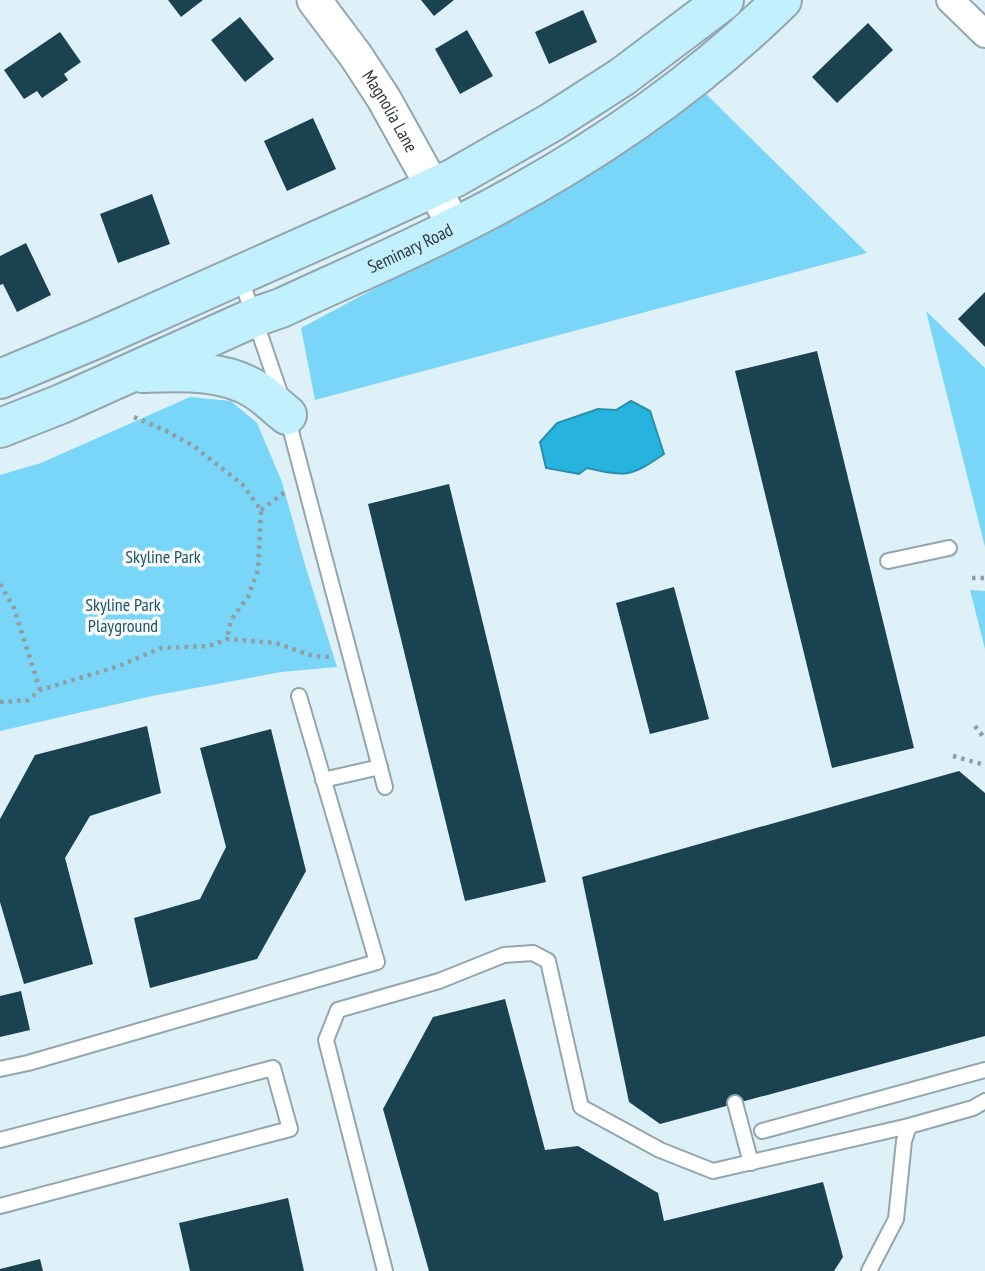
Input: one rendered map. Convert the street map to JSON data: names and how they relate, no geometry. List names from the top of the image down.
{
  "streets": {
    "main road": ["Seminary Road"],
    "street": ["Magnolia Lane"]
  },
  "crossings": [
    ["Magnolia Lane", "Seminary Road"]
  ],
  "parks": ["Skyline Park", "Skyline Park Playground"]
}
